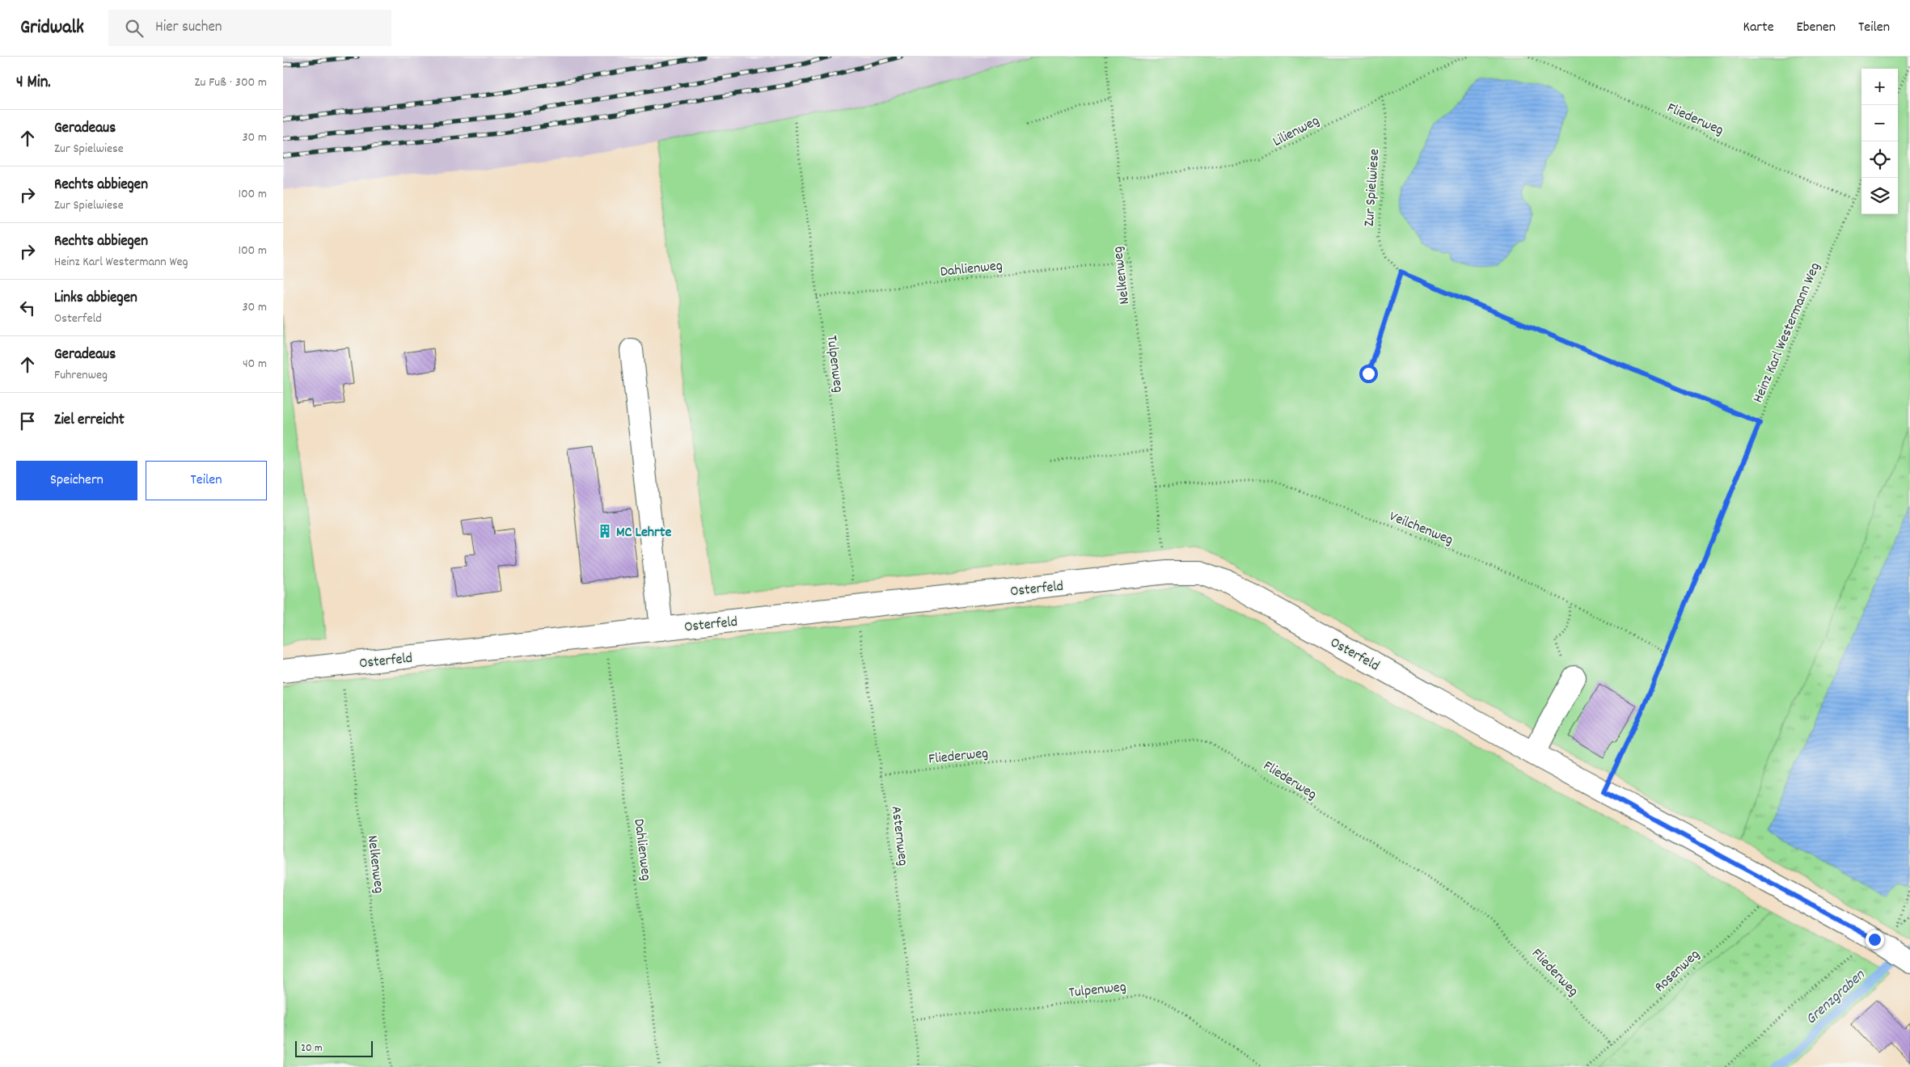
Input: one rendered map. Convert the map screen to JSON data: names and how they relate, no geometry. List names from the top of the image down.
{
  "streets": {
    "street": ["Osterfeld"],
    "path": [
      "Fliederweg",
      "Lilienweg",
      "Zur Spielwiese",
      "Dahlienweg",
      "Nelkenweg",
      "Heinz Karl Westermann Weg",
      "Tulpenweg",
      "Veilchenweg",
      "Asternweg",
      "Rosenweg"
    ]
  },
  "crossings": [
    ["Fliederweg", "Heinz Karl Westermann Weg"],
    ["Fliederweg", "Asternweg"],
    ["Fliederweg", "Rosenweg"],
    ["Lilienweg", "Zur Spielwiese"],
    ["Lilienweg", "Nelkenweg"],
    ["Zur Spielwiese", "Heinz Karl Westermann Weg"],
    ["Dahlienweg", "Nelkenweg"],
    ["Dahlienweg", "Tulpenweg"],
    ["Dahlienweg", "Osterfeld"],
    ["Nelkenweg", "Veilchenweg"],
    ["Nelkenweg", "Osterfeld"],
    ["Heinz Karl Westermann Weg", "Veilchenweg"],
    ["Heinz Karl Westermann Weg", "Osterfeld"],
    ["Tulpenweg", "Osterfeld"],
    ["Tulpenweg", "Asternweg"],
    ["Osterfeld", "Asternweg"],
    ["Osterfeld", "Rosenweg"]
  ],
  "water": ["Grenzgraben"],
  "places": {
    "building": ["MC Lehrte"]
  },
  "scale_bar": "20 m",
  "page": {
    "header": "Gridwalk",
    "search": "Hier suchen",
    "nav": ["Karte", "Ebenen", "Teilen"],
    "heading": ["4 Min.", "Zu Fuß · 300 m"],
    "map_buttons": ["+", "−"],
    "list": [
      ["Geradeaus", "Zur Spielwiese", "30 m"],
      ["Rechts abbiegen", "Zur Spielwiese", "100 m"],
      ["Rechts abbiegen", "Heinz Karl Westermann Weg", "100 m"],
      ["Links abbiegen", "Osterfeld", "30 m"],
      ["Geradeaus", "Fuhrenweg", "40 m"],
      "Ziel erreicht"
    ],
    "buttons": ["Speichern", "Teilen"],
    "scale": "20 m"
  }
}
